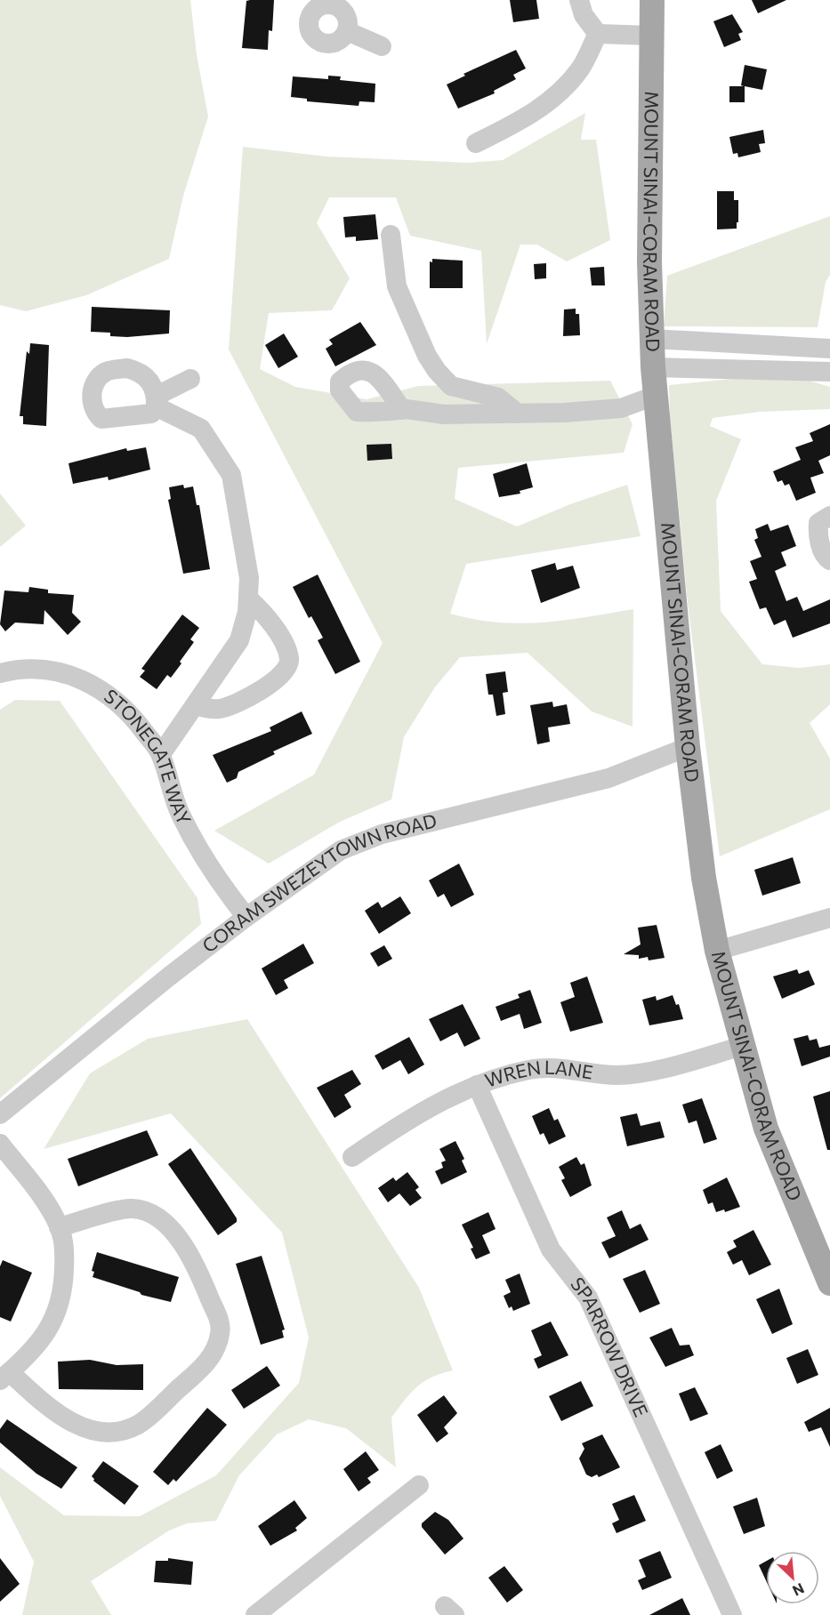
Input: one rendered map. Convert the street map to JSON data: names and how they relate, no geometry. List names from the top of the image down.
{
  "streets": {
    "main road": ["MOUNT SINAI-CORAM ROAD"],
    "street": [
      "STONEGATE WAY",
      "CORAM SWEZEYTOWN ROAD",
      "WREN LANE",
      "SPARROW DRIVE"
    ]
  },
  "crossings": [
    ["MOUNT SINAI-CORAM ROAD", "CORAM SWEZEYTOWN ROAD"],
    ["MOUNT SINAI-CORAM ROAD", "WREN LANE"],
    ["STONEGATE WAY", "CORAM SWEZEYTOWN ROAD"],
    ["WREN LANE", "SPARROW DRIVE"]
  ],
  "north": "bottom right"
}
